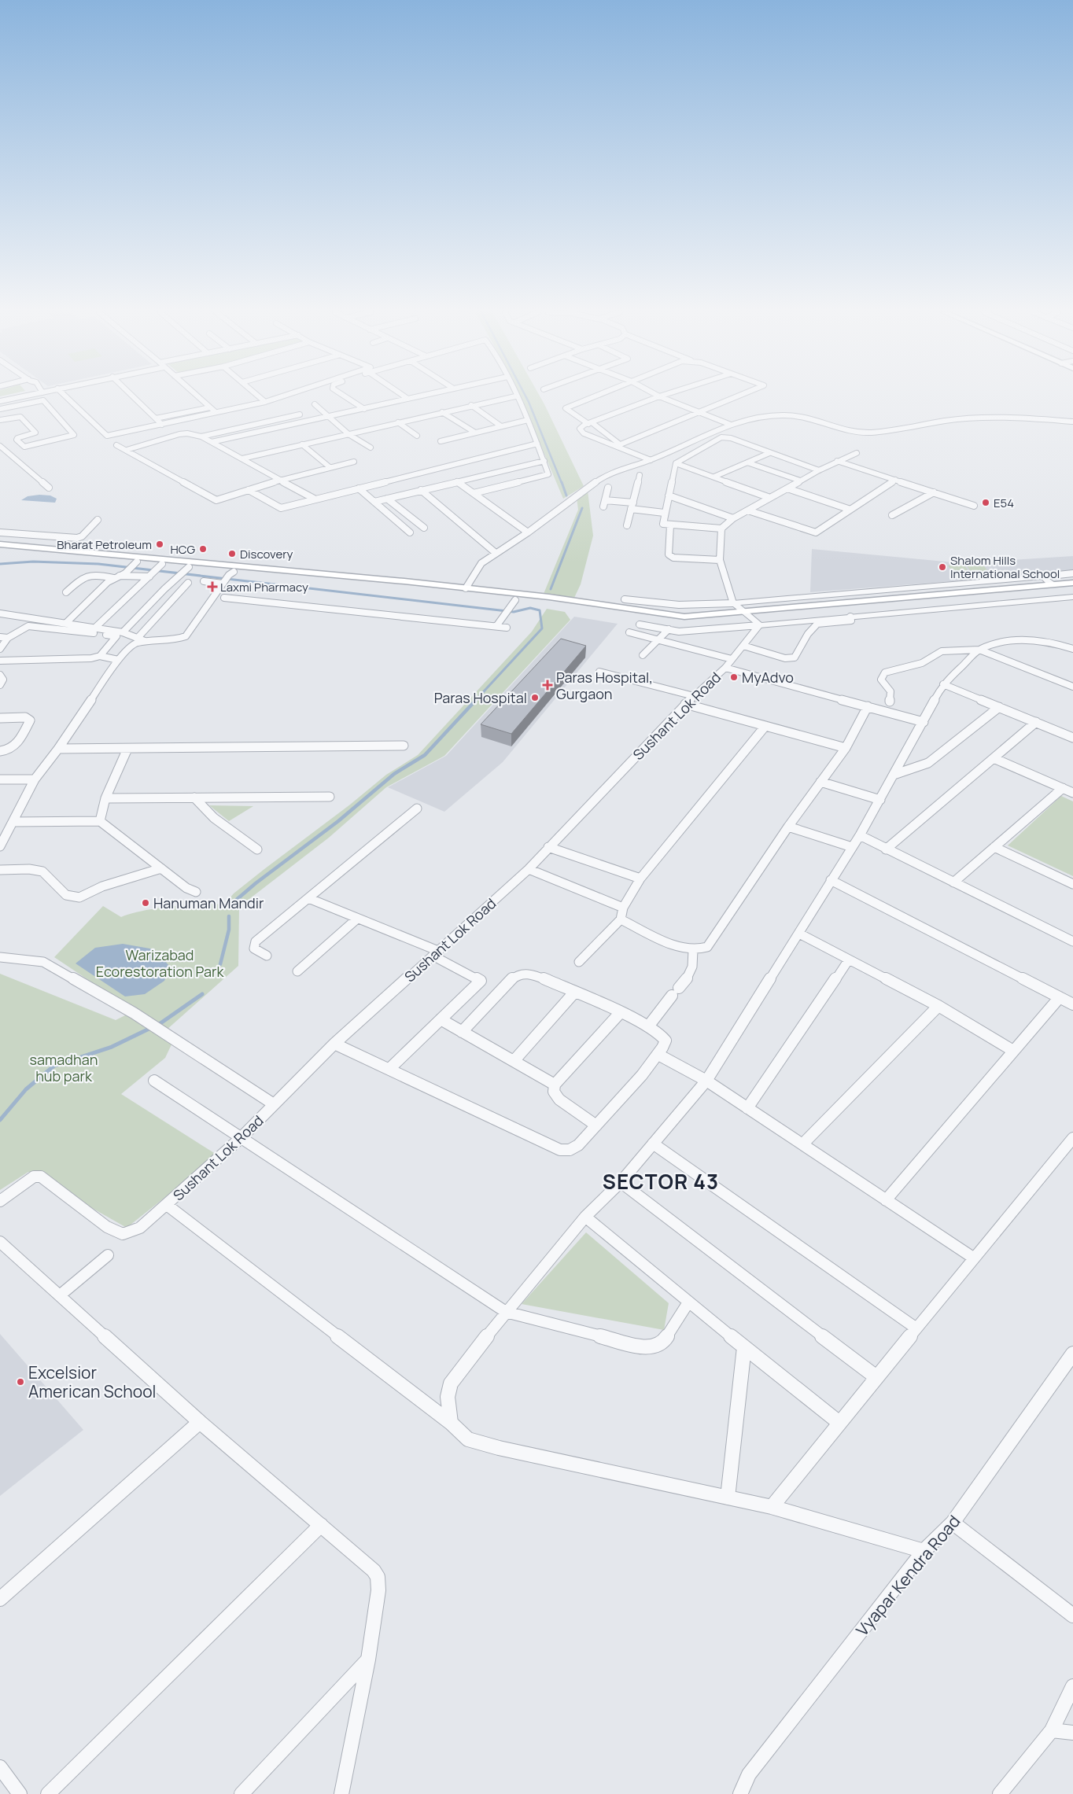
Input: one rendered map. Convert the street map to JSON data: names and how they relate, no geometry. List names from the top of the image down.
{
  "streets": {
    "street": ["Sushant Lok Road", "Vyapar Kendra Road"]
  },
  "districts": ["SECTOR 43"],
  "parks": ["Warizabad Ecorestoration Park", "samadhan hub park"],
  "places": {
    "other": [
      "E54",
      "Bharat Petroleum",
      "HCG",
      "Discovery",
      "Shalom Hills International School",
      "MyAdvo",
      "Paras Hospital",
      "Hanuman Mandir",
      "Excelsior American School"
    ],
    "health": ["Laxmi Pharmacy", "Paras Hospital, Gurgaon"]
  }
}
